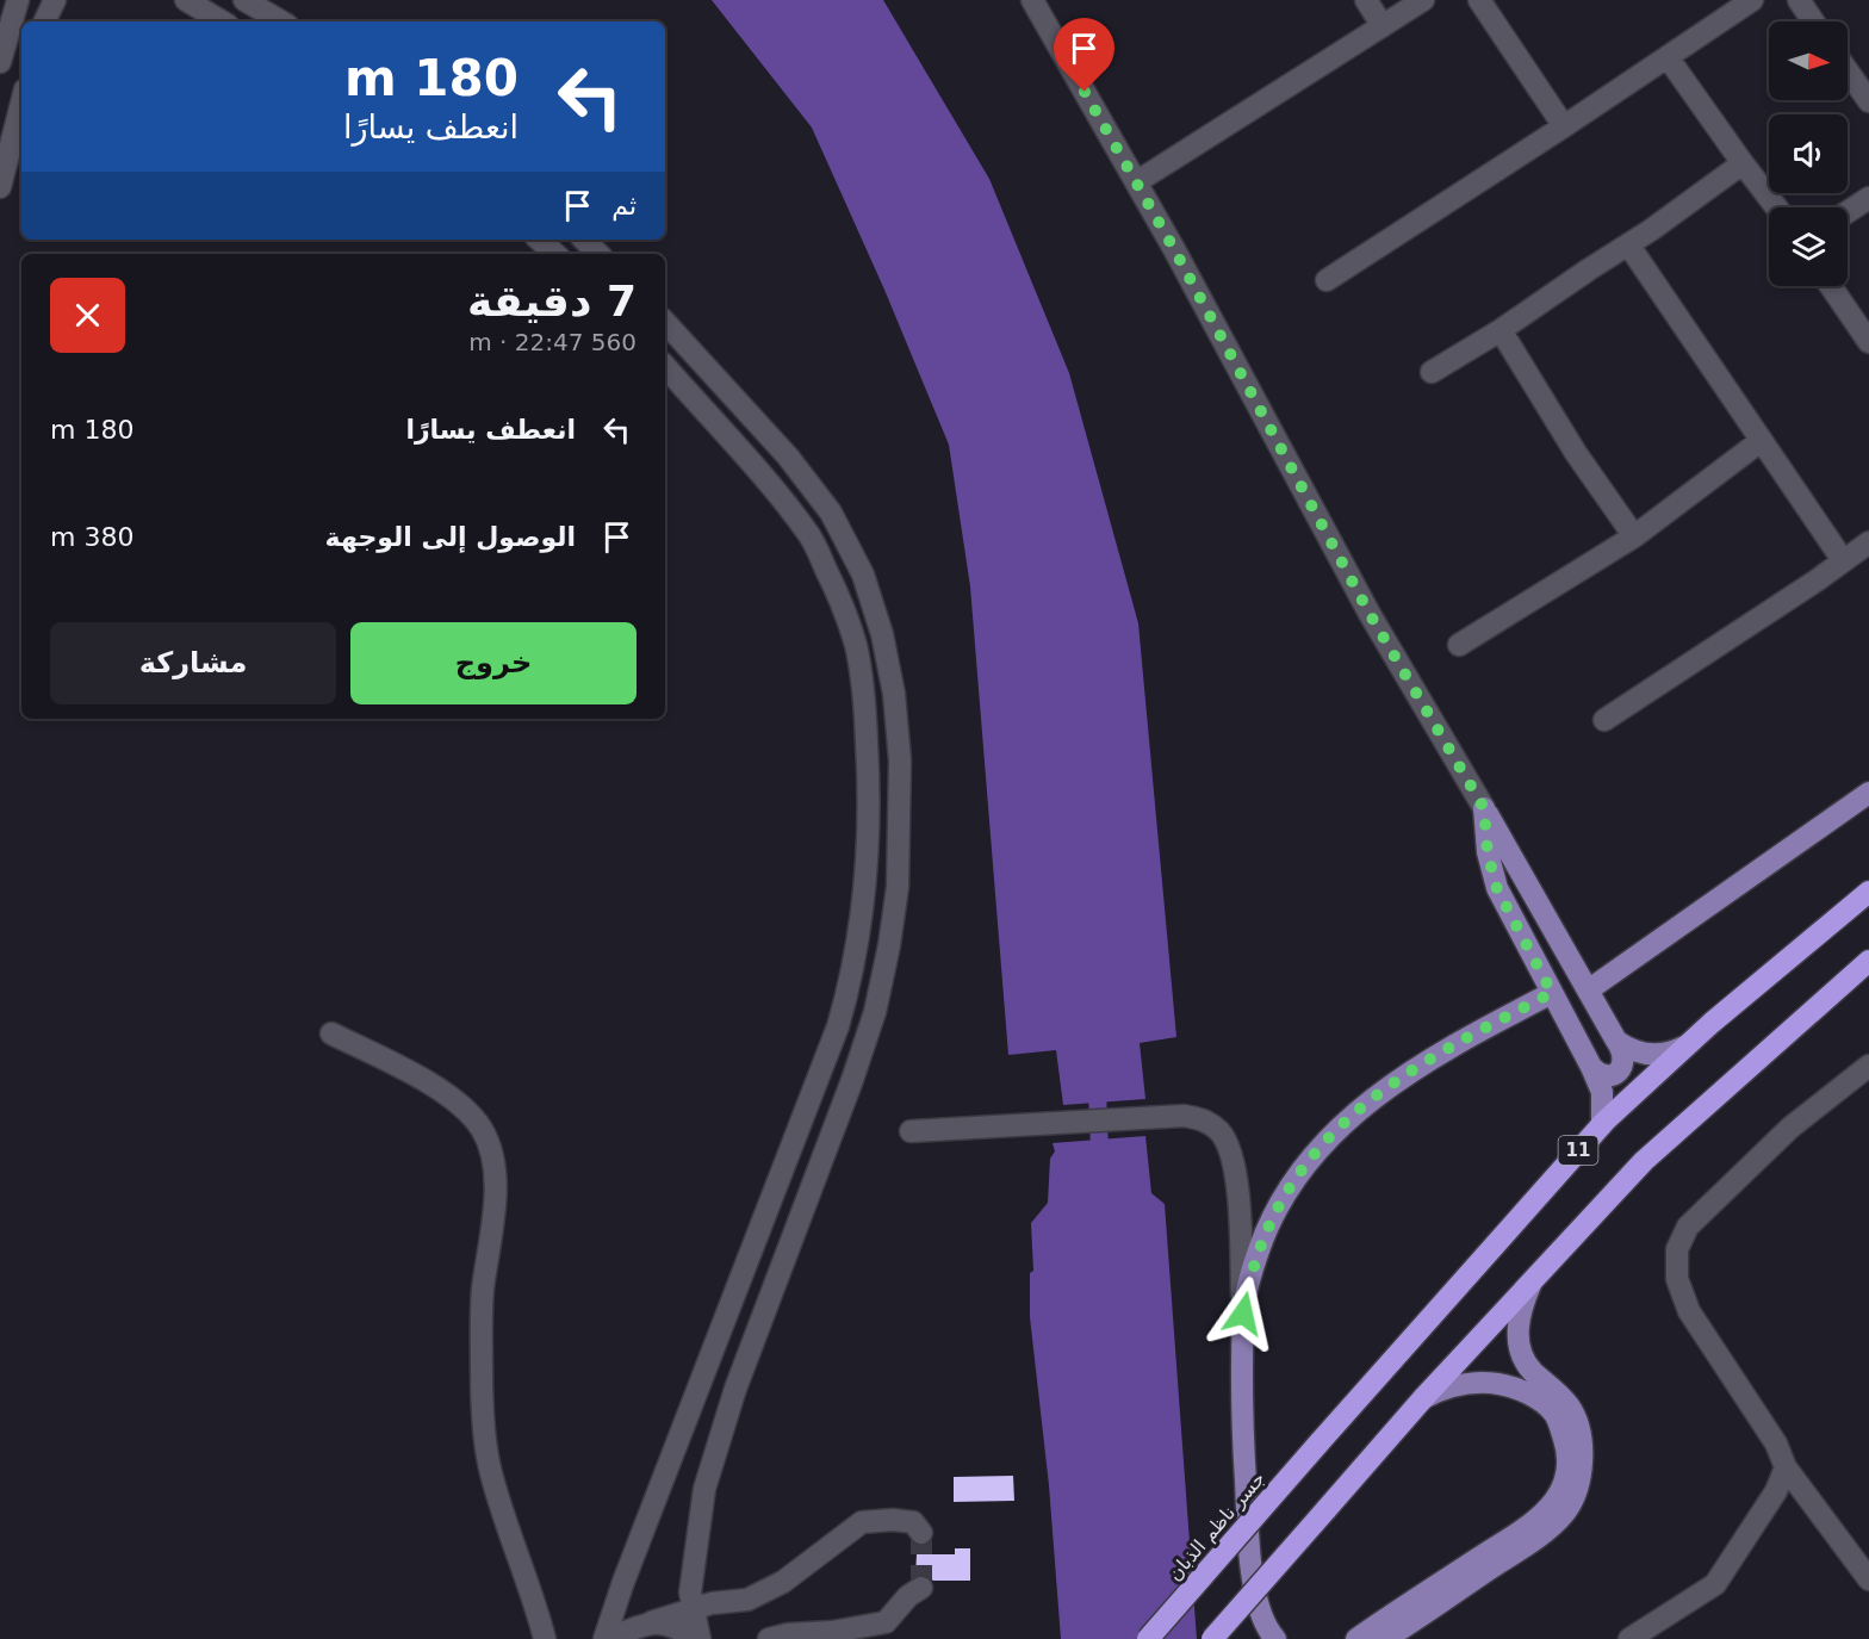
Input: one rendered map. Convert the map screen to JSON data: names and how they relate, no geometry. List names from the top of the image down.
{
  "streets": {
    "highway": ["11", "جسر ناظم الذبان"]
  },
  "crossings": [
    ["11", "جسر ناظم الذبان"]
  ],
  "north": "right",
  "page": {
    "turn": ["180 m", "انعطف يسارًا"],
    "then": "ثم",
    "heading": ["7 دقيقة", "560 m · 22:47"],
    "list": [
      {
        "name": "انعطف يسارًا",
        "value": "180 m"
      },
      {
        "name": "الوصول إلى الوجهة",
        "value": "380 m"
      }
    ],
    "buttons": ["خروج", "مشاركة"]
  }
}
